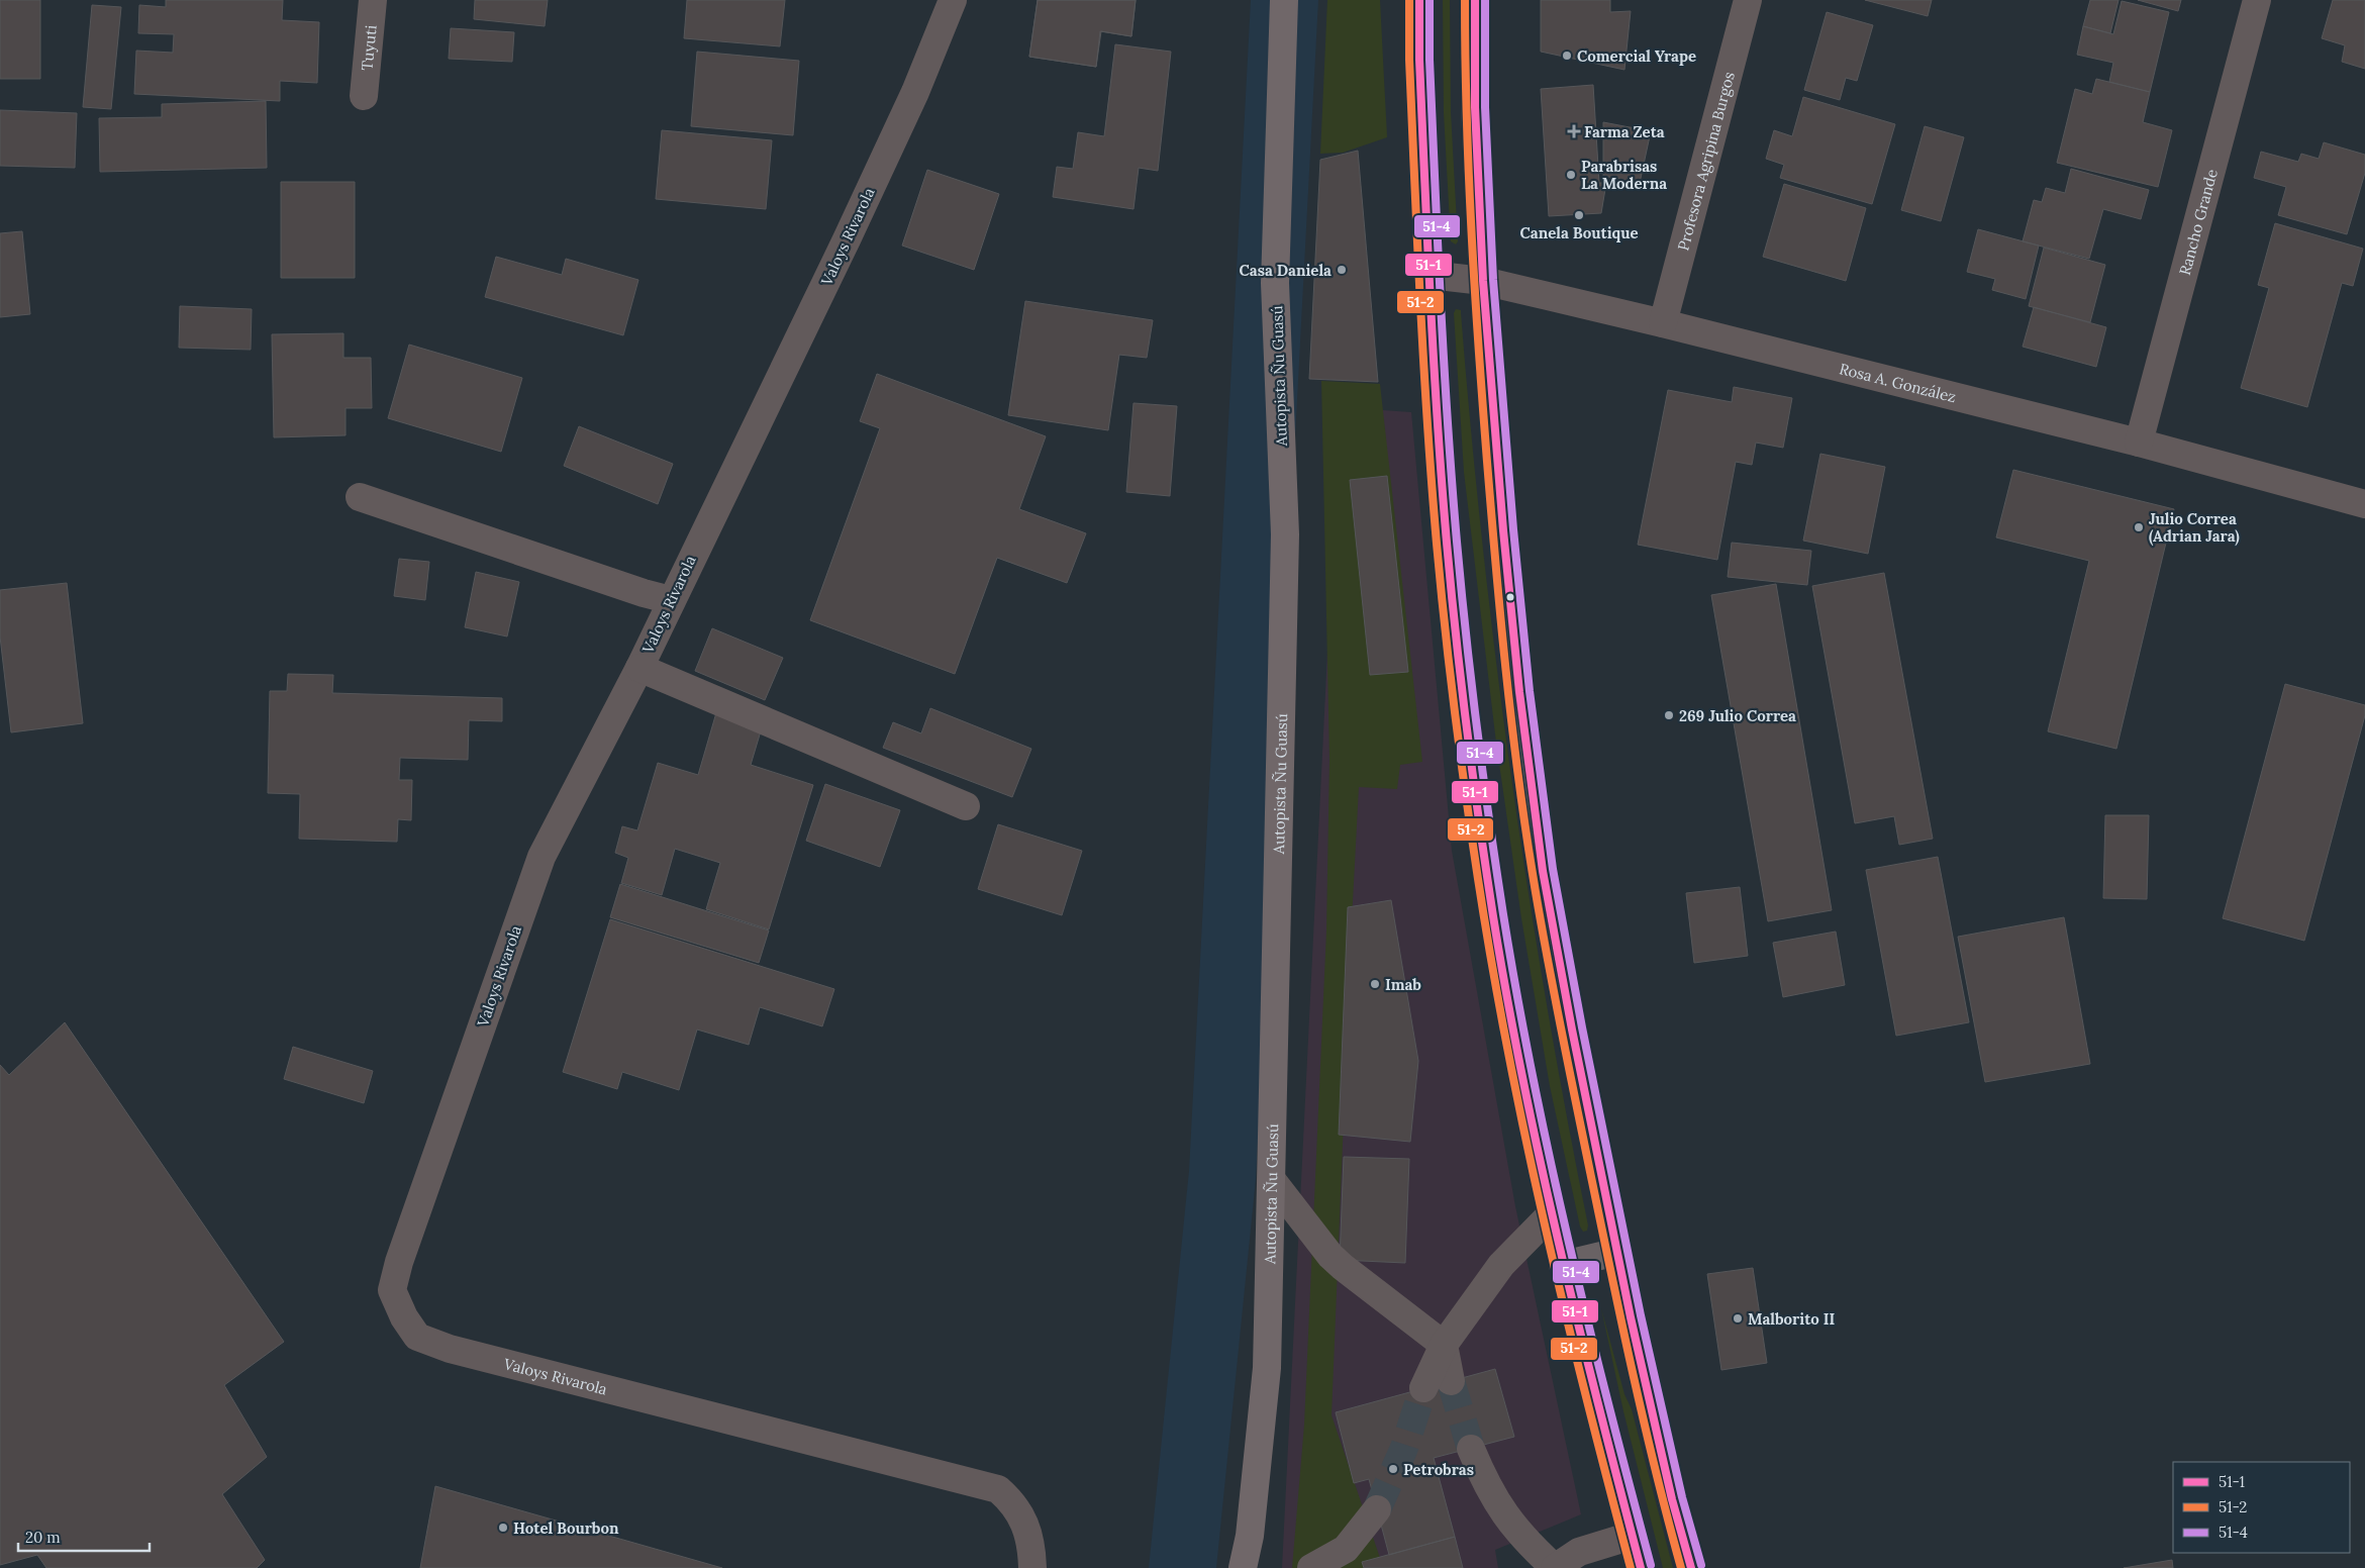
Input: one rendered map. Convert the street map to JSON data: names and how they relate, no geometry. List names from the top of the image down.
{
  "streets": {
    "highway": ["Autopista Ñu Guasú"],
    "street": [
      "Tuyuti",
      "Profesora Agripina Burgos",
      "Rancho Grande",
      "Valoys Rivarola",
      "Rosa A. González"
    ]
  },
  "crossings": [
    ["Profesora Agripina Burgos", "Rosa A. González"],
    ["Rancho Grande", "Rosa A. González"]
  ],
  "places": {
    "other": [
      "Comercial Yrape",
      "Parabrisas La Moderna",
      "Canela Boutique",
      "Casa Daniela",
      "Julio Correa (Adrian Jara)",
      "269 Julio Correa",
      "Imab",
      "Malborito II",
      "Petrobras",
      "Hotel Bourbon"
    ],
    "health": ["Farma Zeta"]
  },
  "lines": ["transit line 51-1", "transit line 51-2", "transit line 51-4"],
  "legend": ["51-1", "51-2", "51-4"],
  "scale_bar": "20 m"
}
